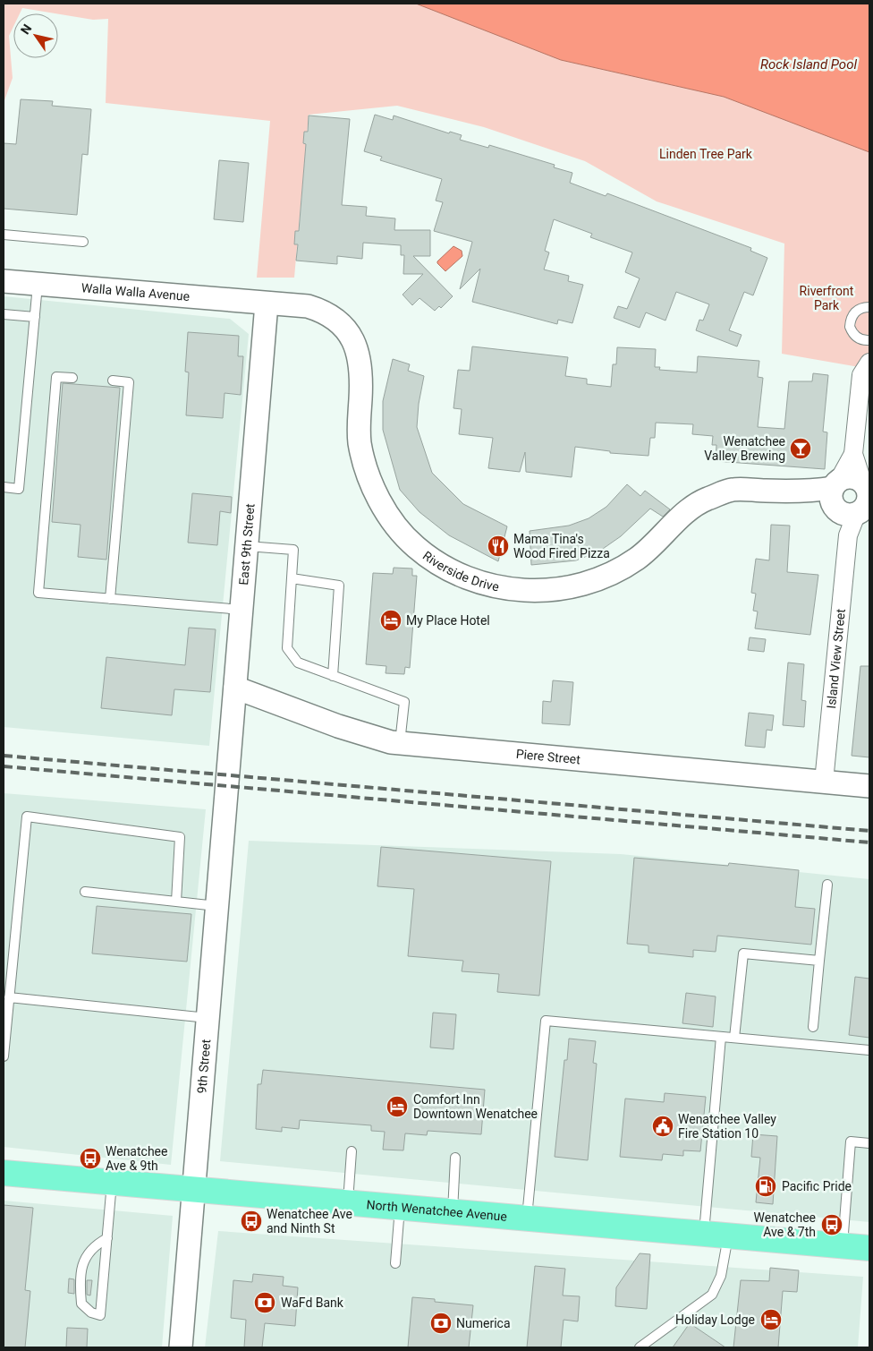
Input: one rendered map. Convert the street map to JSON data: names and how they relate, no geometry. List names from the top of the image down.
{
  "streets": {
    "main road": ["North Wenatchee Avenue"],
    "street": [
      "Walla Walla Avenue",
      "East 9th Street",
      "Riverside Drive",
      "Island View Street",
      "Piere Street",
      "9th Street"
    ]
  },
  "crossings": [
    ["Walla Walla Avenue", "East 9th Street"],
    ["Walla Walla Avenue", "Riverside Drive"],
    ["East 9th Street", "Riverside Drive"],
    ["East 9th Street", "Piere Street"],
    ["East 9th Street", "9th Street"],
    ["Riverside Drive", "Island View Street"],
    ["Island View Street", "Piere Street"],
    ["9th Street", "North Wenatchee Avenue"]
  ],
  "water": ["Rock Island Pool"],
  "parks": ["Linden Tree Park", "Riverfront Park"],
  "places": {
    "bar": ["Wenatchee Valley Brewing"],
    "restaurant": ["Mama Tina's Wood Fired Pizza"],
    "hotel": ["My Place Hotel", "Comfort Inn Downtown Wenatchee", "Holiday Lodge"],
    "public building": ["Wenatchee Valley Fire Station 10"],
    "bus stop": ["Wenatchee Ave & 9th", "Wenatchee Ave and Ninth St", "Wenatchee Ave & 7th"],
    "fuel station": ["Pacific Pride"],
    "bank": ["WaFd Bank", "Numerica"]
  },
  "north": "top left"
}
